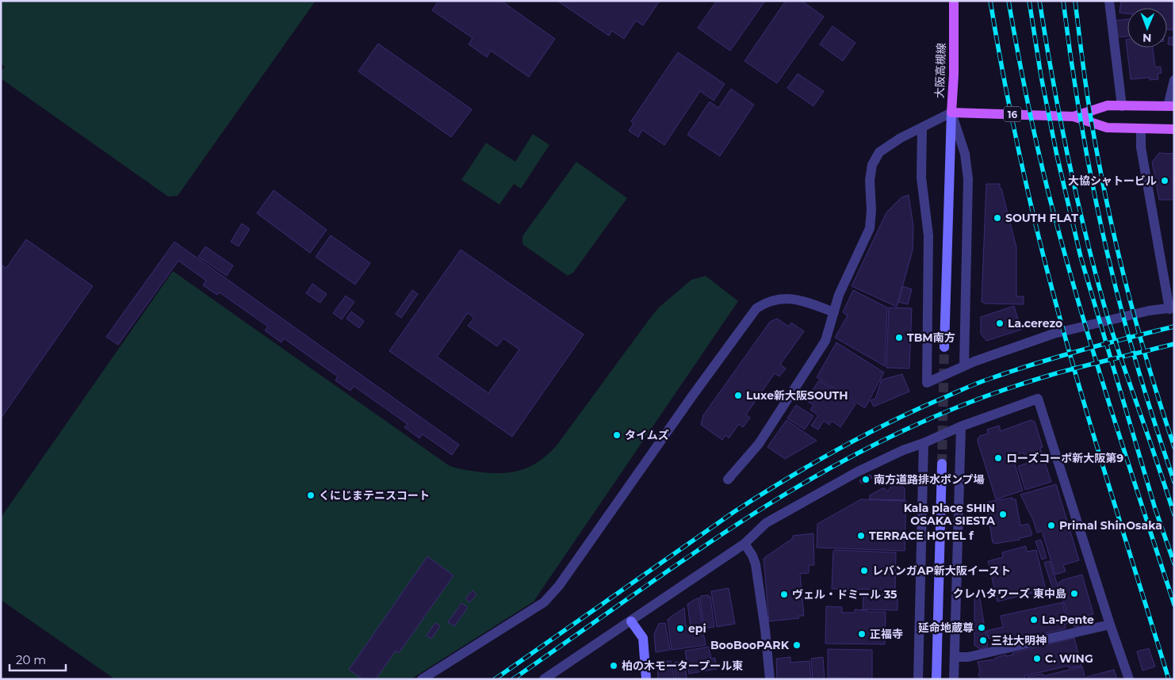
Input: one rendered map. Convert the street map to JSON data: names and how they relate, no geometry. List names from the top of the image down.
{
  "streets": {
    "main road": ["大阪高槻線", "16"]
  },
  "places": [
    "大協シャトービル",
    "SOUTH FLAT",
    "La.cerezo",
    "TBM南方",
    "Luxe新大阪SOUTH",
    "タイムズ",
    "ローズコーポ新大阪第9",
    "南方道路排水ポンプ場",
    "くにじまテニスコート",
    "Kala place SHIN OSAKA SIESTA",
    "Primal ShinOsaka",
    "TERRACE HOTEL f",
    "レバンガAP新大阪イースト",
    "クレハタワーズ 東中島",
    "ヴェル・ドミール 35",
    "La-Pente",
    "延命地蔵尊",
    "epi",
    "正福寺",
    "三社大明神",
    "BooBooPARK",
    "C. WING",
    "柏の木モータープール東"
  ],
  "scale_bar": "20 m",
  "north": "bottom"
}
